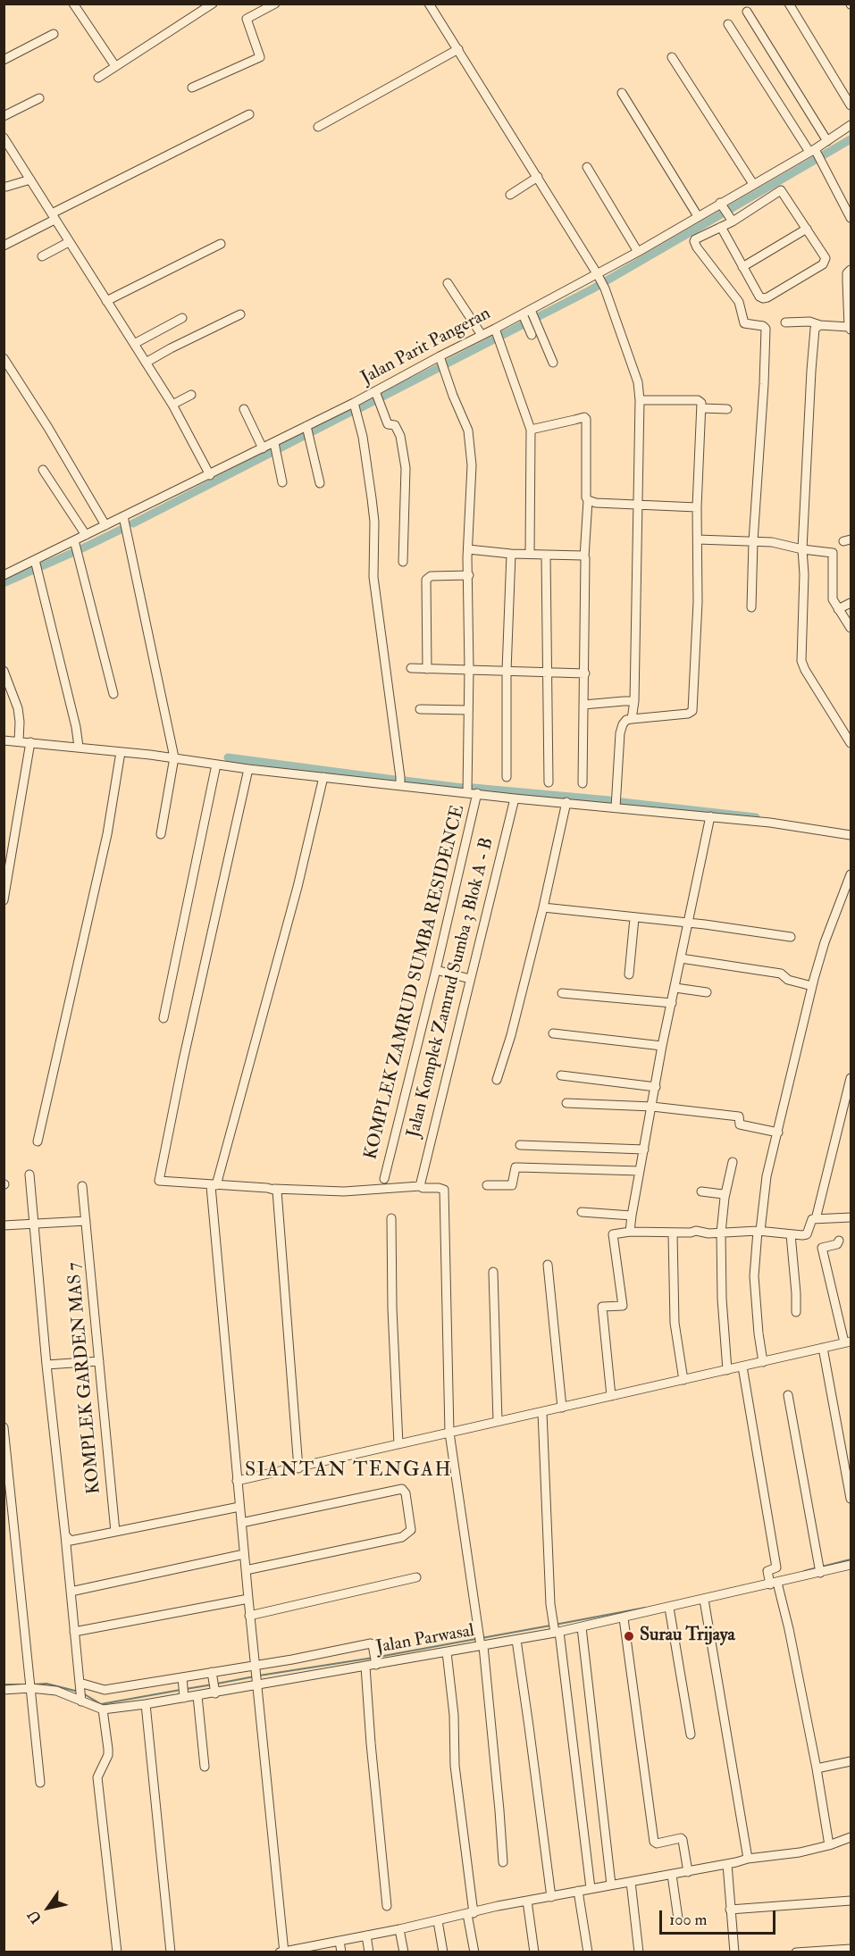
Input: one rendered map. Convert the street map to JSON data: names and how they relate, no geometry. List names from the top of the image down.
{
  "streets": {
    "street": [
      "Jalan Parit Pangeran",
      "KOMPLEK ZAMRUD SUMBA RESIDENCE",
      "Jalan Komplek Zamrud Sumba 3 Blok A - B",
      "KOMPLEK GARDEN MAS 7",
      "Jalan Parwasal"
    ]
  },
  "districts": ["SIANTAN TENGAH"],
  "places": ["Surau Trijaya"],
  "scale_bar": "100 m",
  "north": "bottom left"
}
